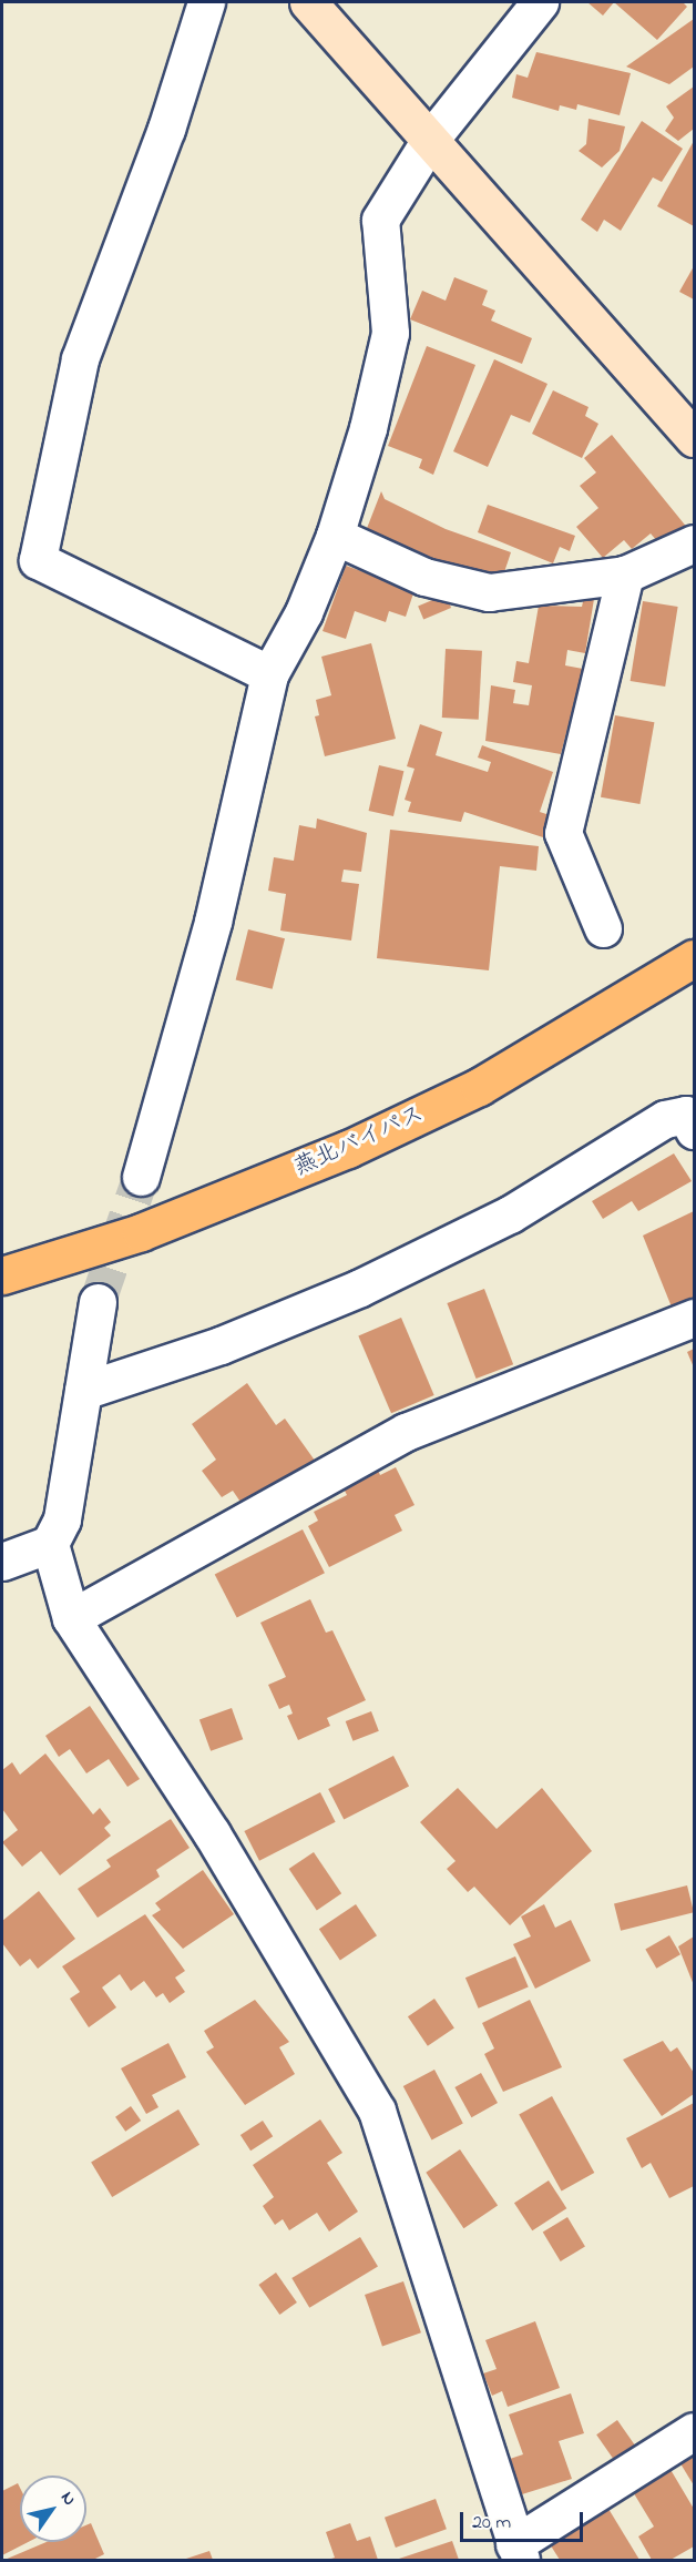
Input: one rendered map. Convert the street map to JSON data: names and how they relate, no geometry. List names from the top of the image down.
{
  "streets": {
    "highway": ["燕北バイパス"]
  },
  "scale_bar": "20 m",
  "north": "top right"
}
